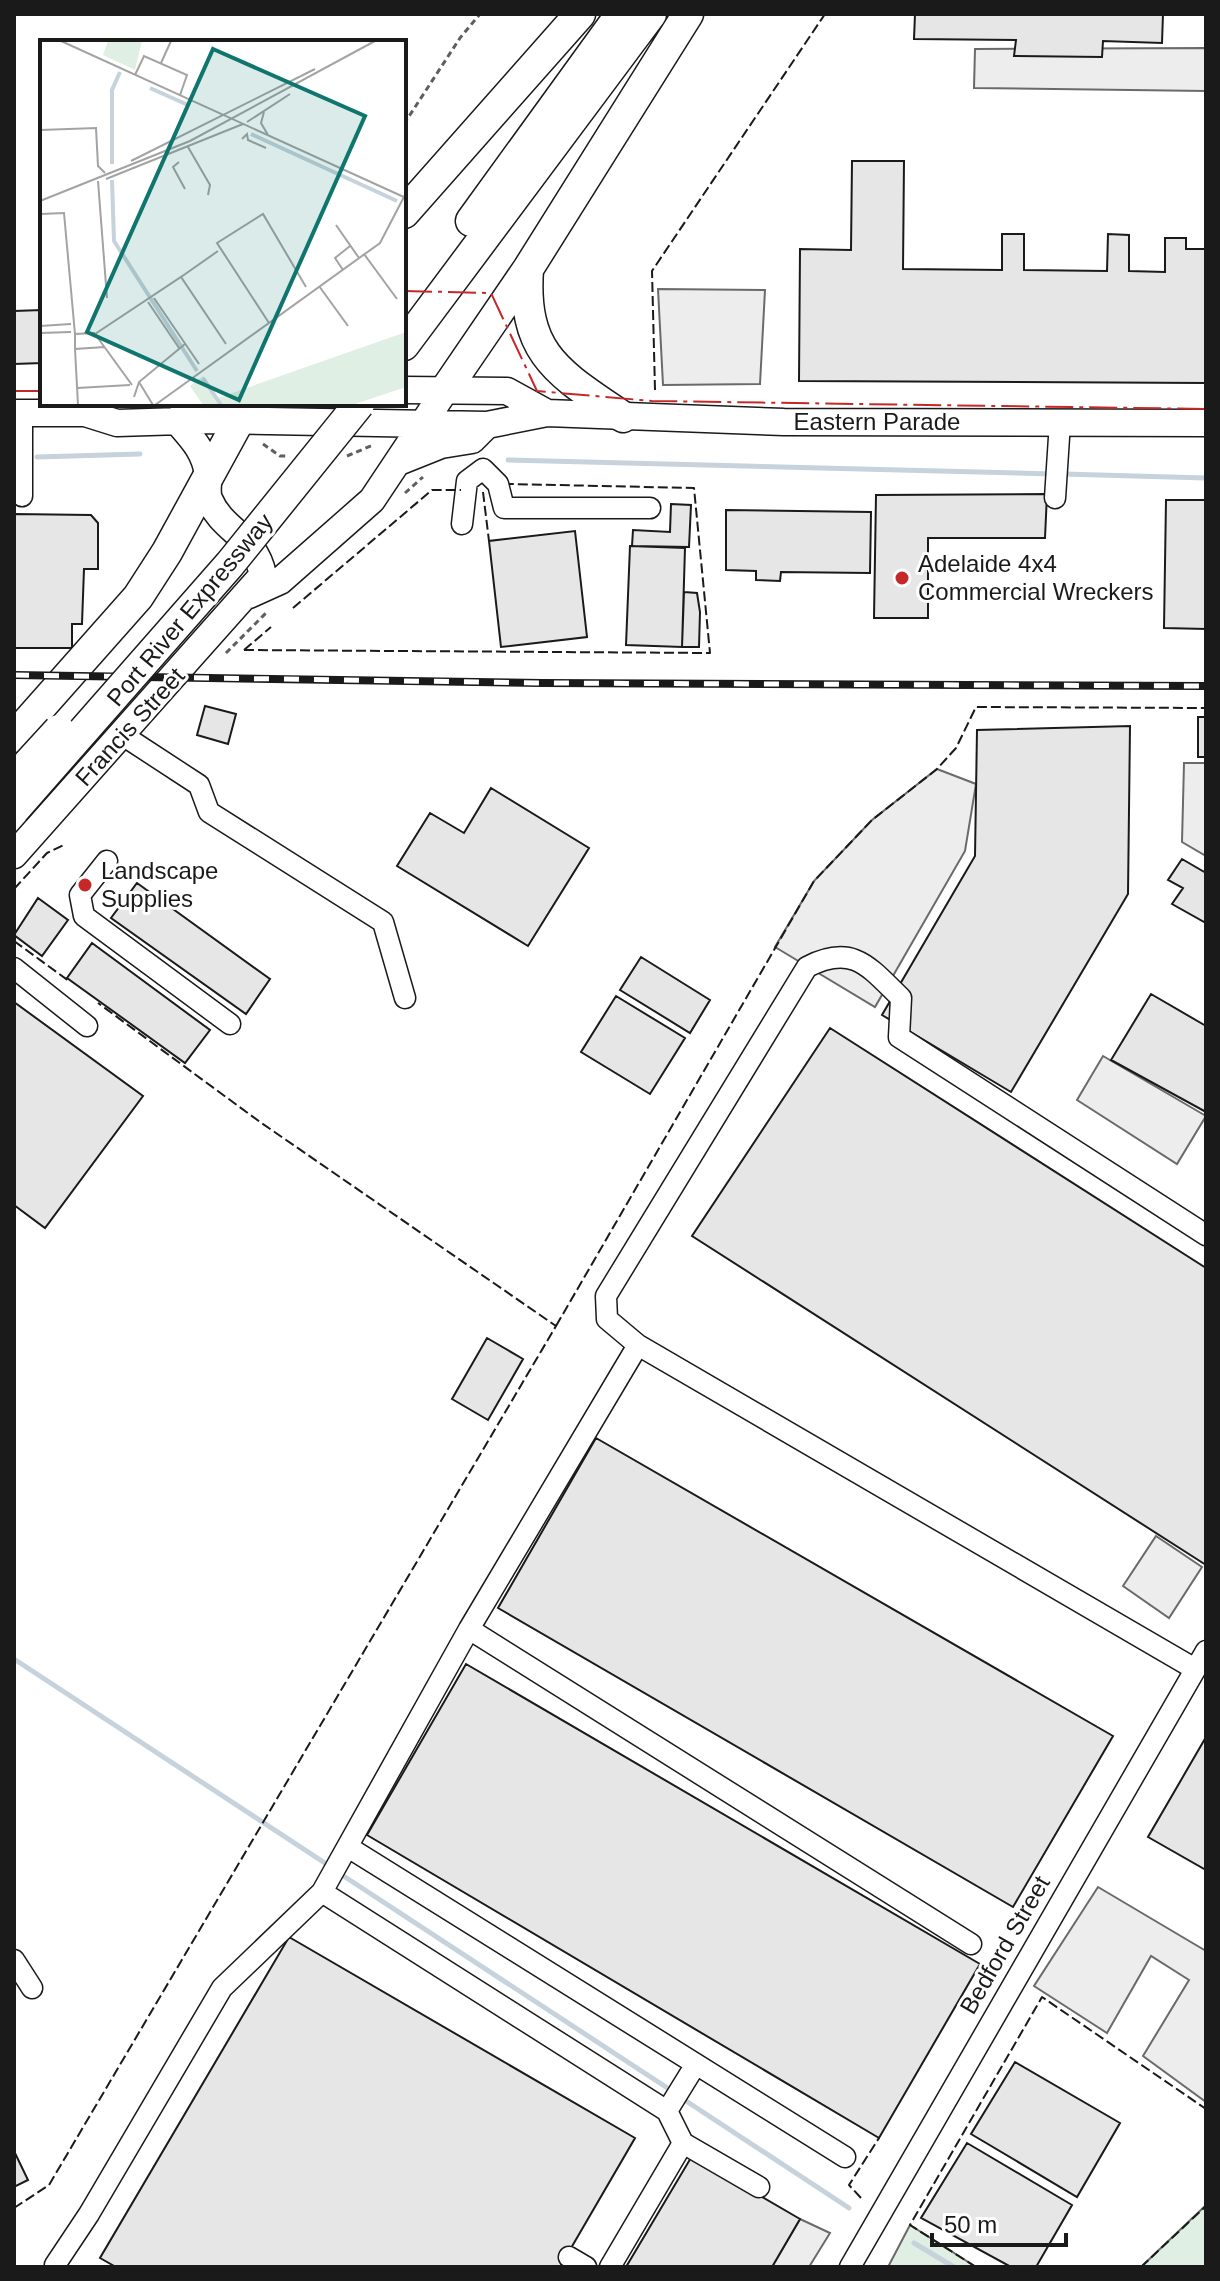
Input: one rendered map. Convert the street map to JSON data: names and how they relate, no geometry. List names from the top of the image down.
{
  "streets": {
    "highway": ["Port River Expressway"],
    "main road": ["Eastern Parade", "Francis Street"],
    "street": ["Bedford Street"]
  },
  "places": ["Adelaide 4x4 Commercial Wreckers", "Landscape Supplies"],
  "scale_bar": "50 m"
}
